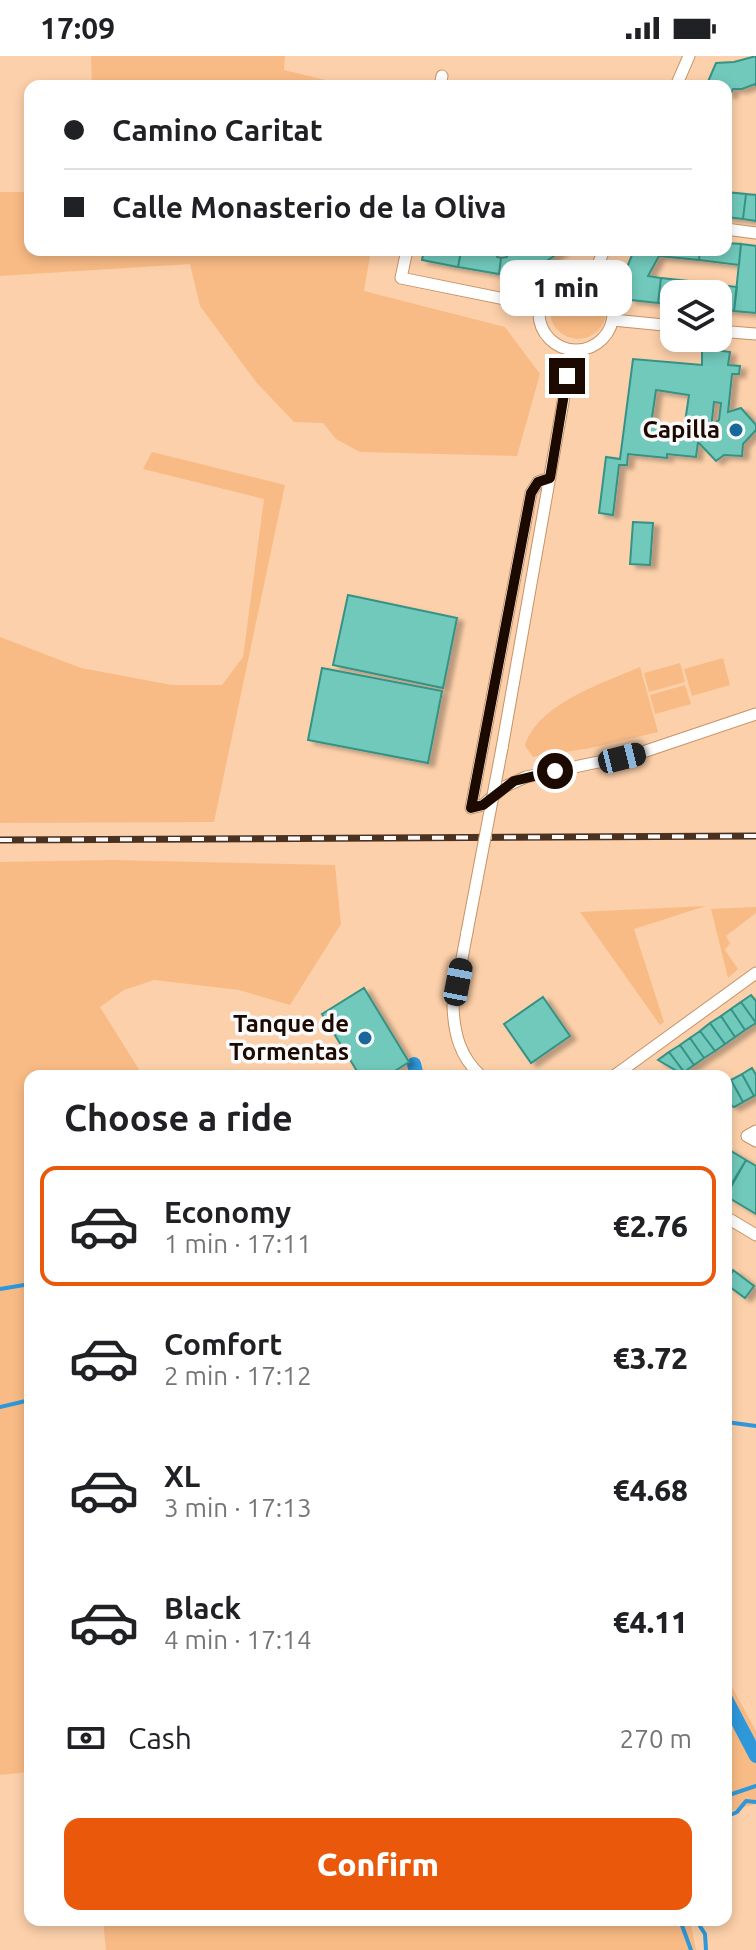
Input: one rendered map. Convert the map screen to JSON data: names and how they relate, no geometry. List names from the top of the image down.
{
  "places": ["Capilla", "Tanque de Tormentas"],
  "page": {
    "status": "17:09",
    "banner": ["Camino Caritat", "Calle Monasterio de la Oliva"],
    "bubble": "1 min",
    "heading": "Choose a ride",
    "list": [
      {
        "name": "Economy",
        "note": "1 min · 17:11",
        "value": "€2.76"
      },
      {
        "name": "Comfort",
        "note": "2 min · 17:12",
        "value": "€3.72"
      },
      {
        "name": "XL",
        "note": "3 min · 17:13",
        "value": "€4.68"
      },
      {
        "name": "Black",
        "note": "4 min · 17:14",
        "value": "€4.11"
      }
    ],
    "pay": ["Cash", "270 m"],
    "buttons": "Confirm"
  }
}
